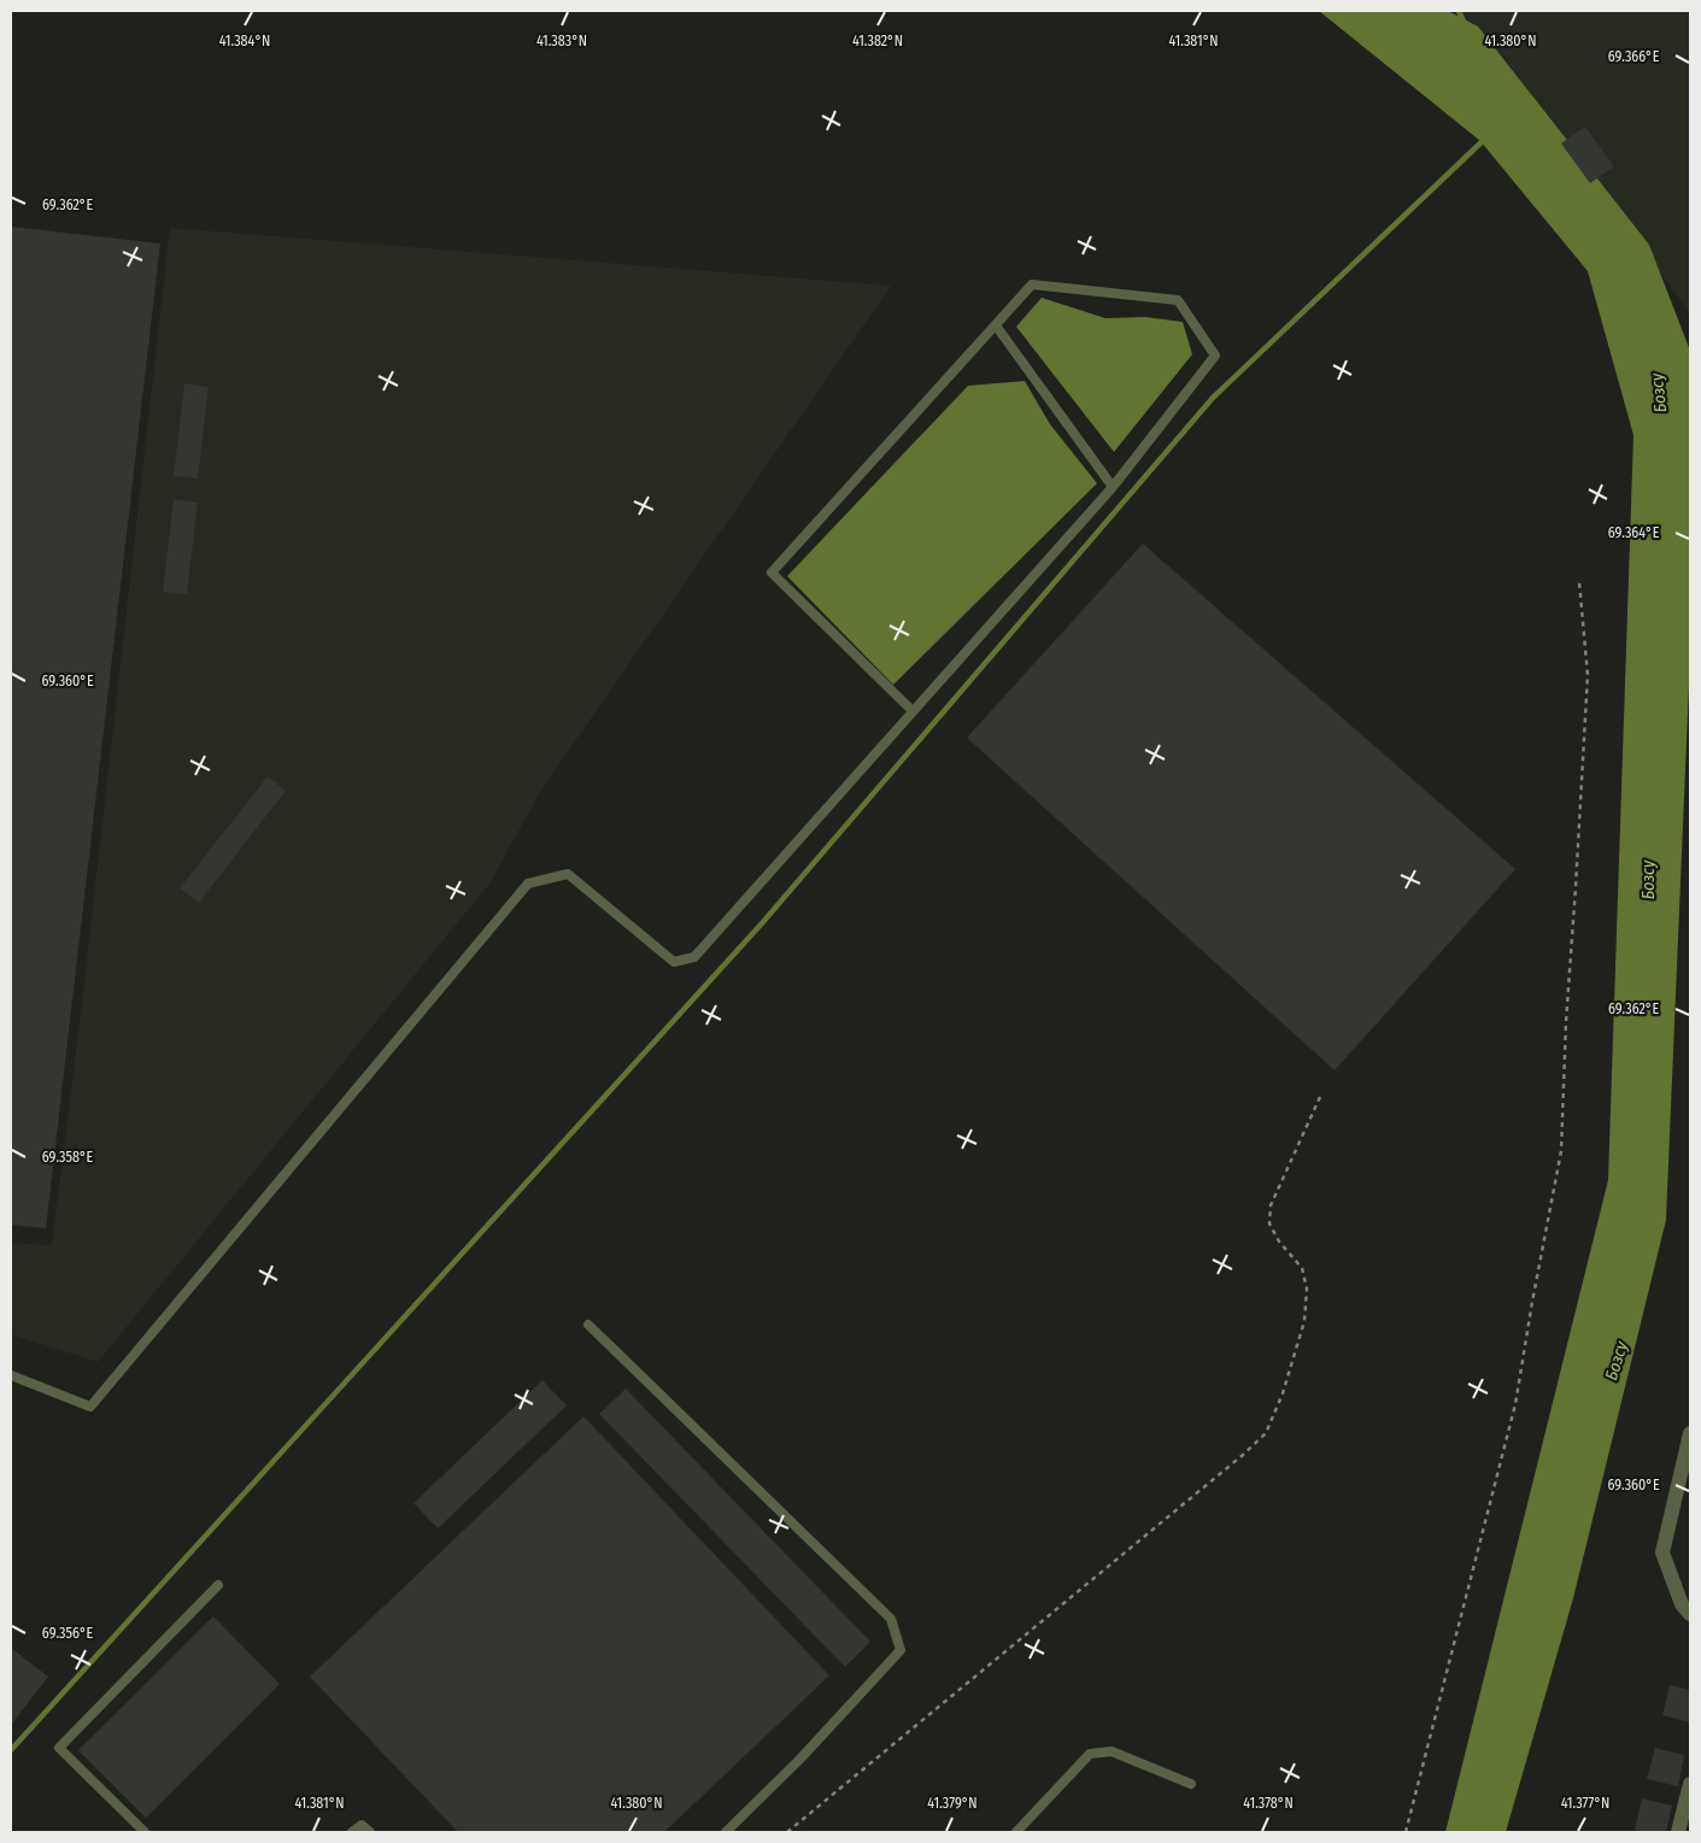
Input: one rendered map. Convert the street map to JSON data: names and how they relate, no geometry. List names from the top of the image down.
{
  "water": ["Бозсу"],
  "coordinates": [
    "41.384°N",
    "41.383°N",
    "41.381°N",
    "41.380°N",
    "41.382°N",
    "69.366°E",
    "69.362°E",
    "69.364°E",
    "69.360°E",
    "69.358°E",
    "69.356°E",
    "41.379°N",
    "41.378°N",
    "41.377°N"
  ]
}
